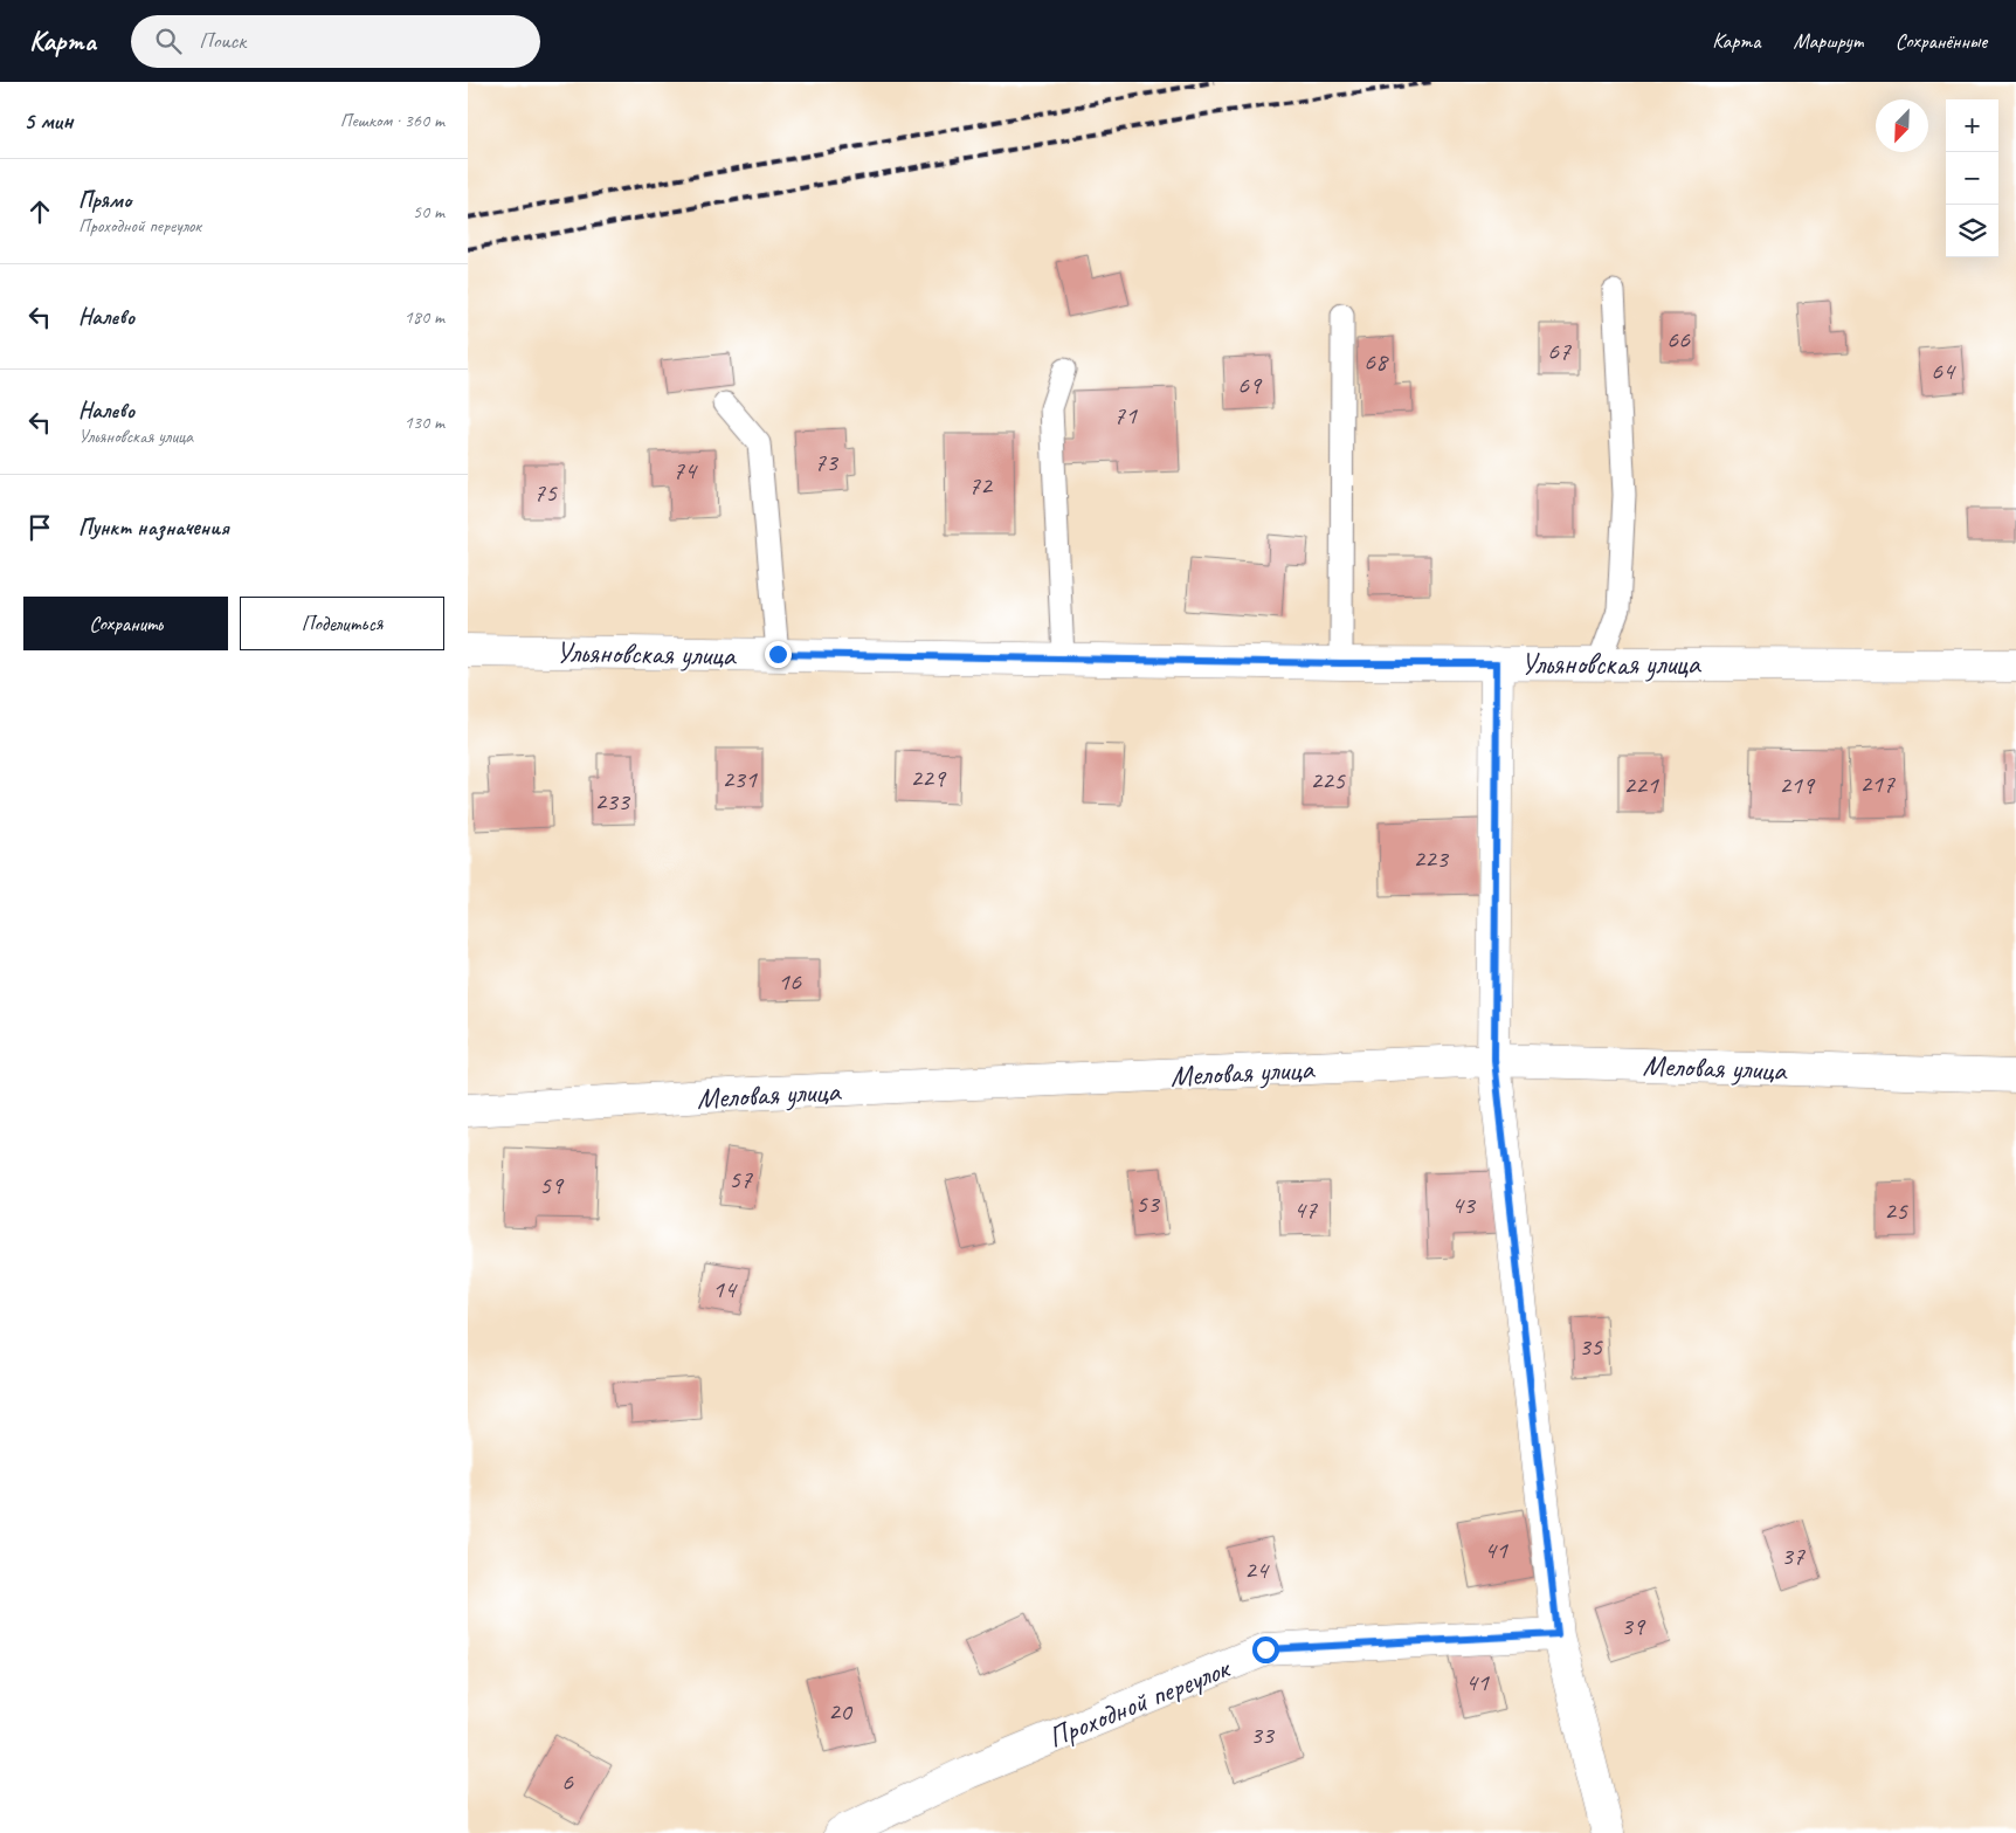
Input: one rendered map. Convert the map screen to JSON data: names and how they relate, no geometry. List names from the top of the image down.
{
  "streets": {
    "street": ["Ульяновская улица", "Меловая улица", "Проходной переулок"]
  },
  "house_numbers": [
    "66",
    "67",
    "68",
    "64",
    "69",
    "71",
    "73",
    "74",
    "72",
    "75",
    "229",
    "231",
    "225",
    "217",
    "221",
    "219",
    "233",
    "223",
    "16",
    "57",
    "59",
    "53",
    "43",
    "47",
    "25",
    "14",
    "35",
    "41",
    "37",
    "24",
    "39",
    "41",
    "20",
    "33",
    "6"
  ],
  "north": "bottom left",
  "page": {
    "header": "Карта",
    "search": "Поиск",
    "nav": ["Карта", "Маршрут", "Сохранённые"],
    "heading": ["5 мин", "Пешком · 360 m"],
    "map_buttons": ["+", "−"],
    "list": [
      ["Прямо", "Проходной переулок", "50 m"],
      ["Налево", "180 m"],
      ["Налево", "Ульяновская улица", "130 m"],
      "Пункт назначения"
    ],
    "buttons": ["Сохранить", "Поделиться"]
  }
}
